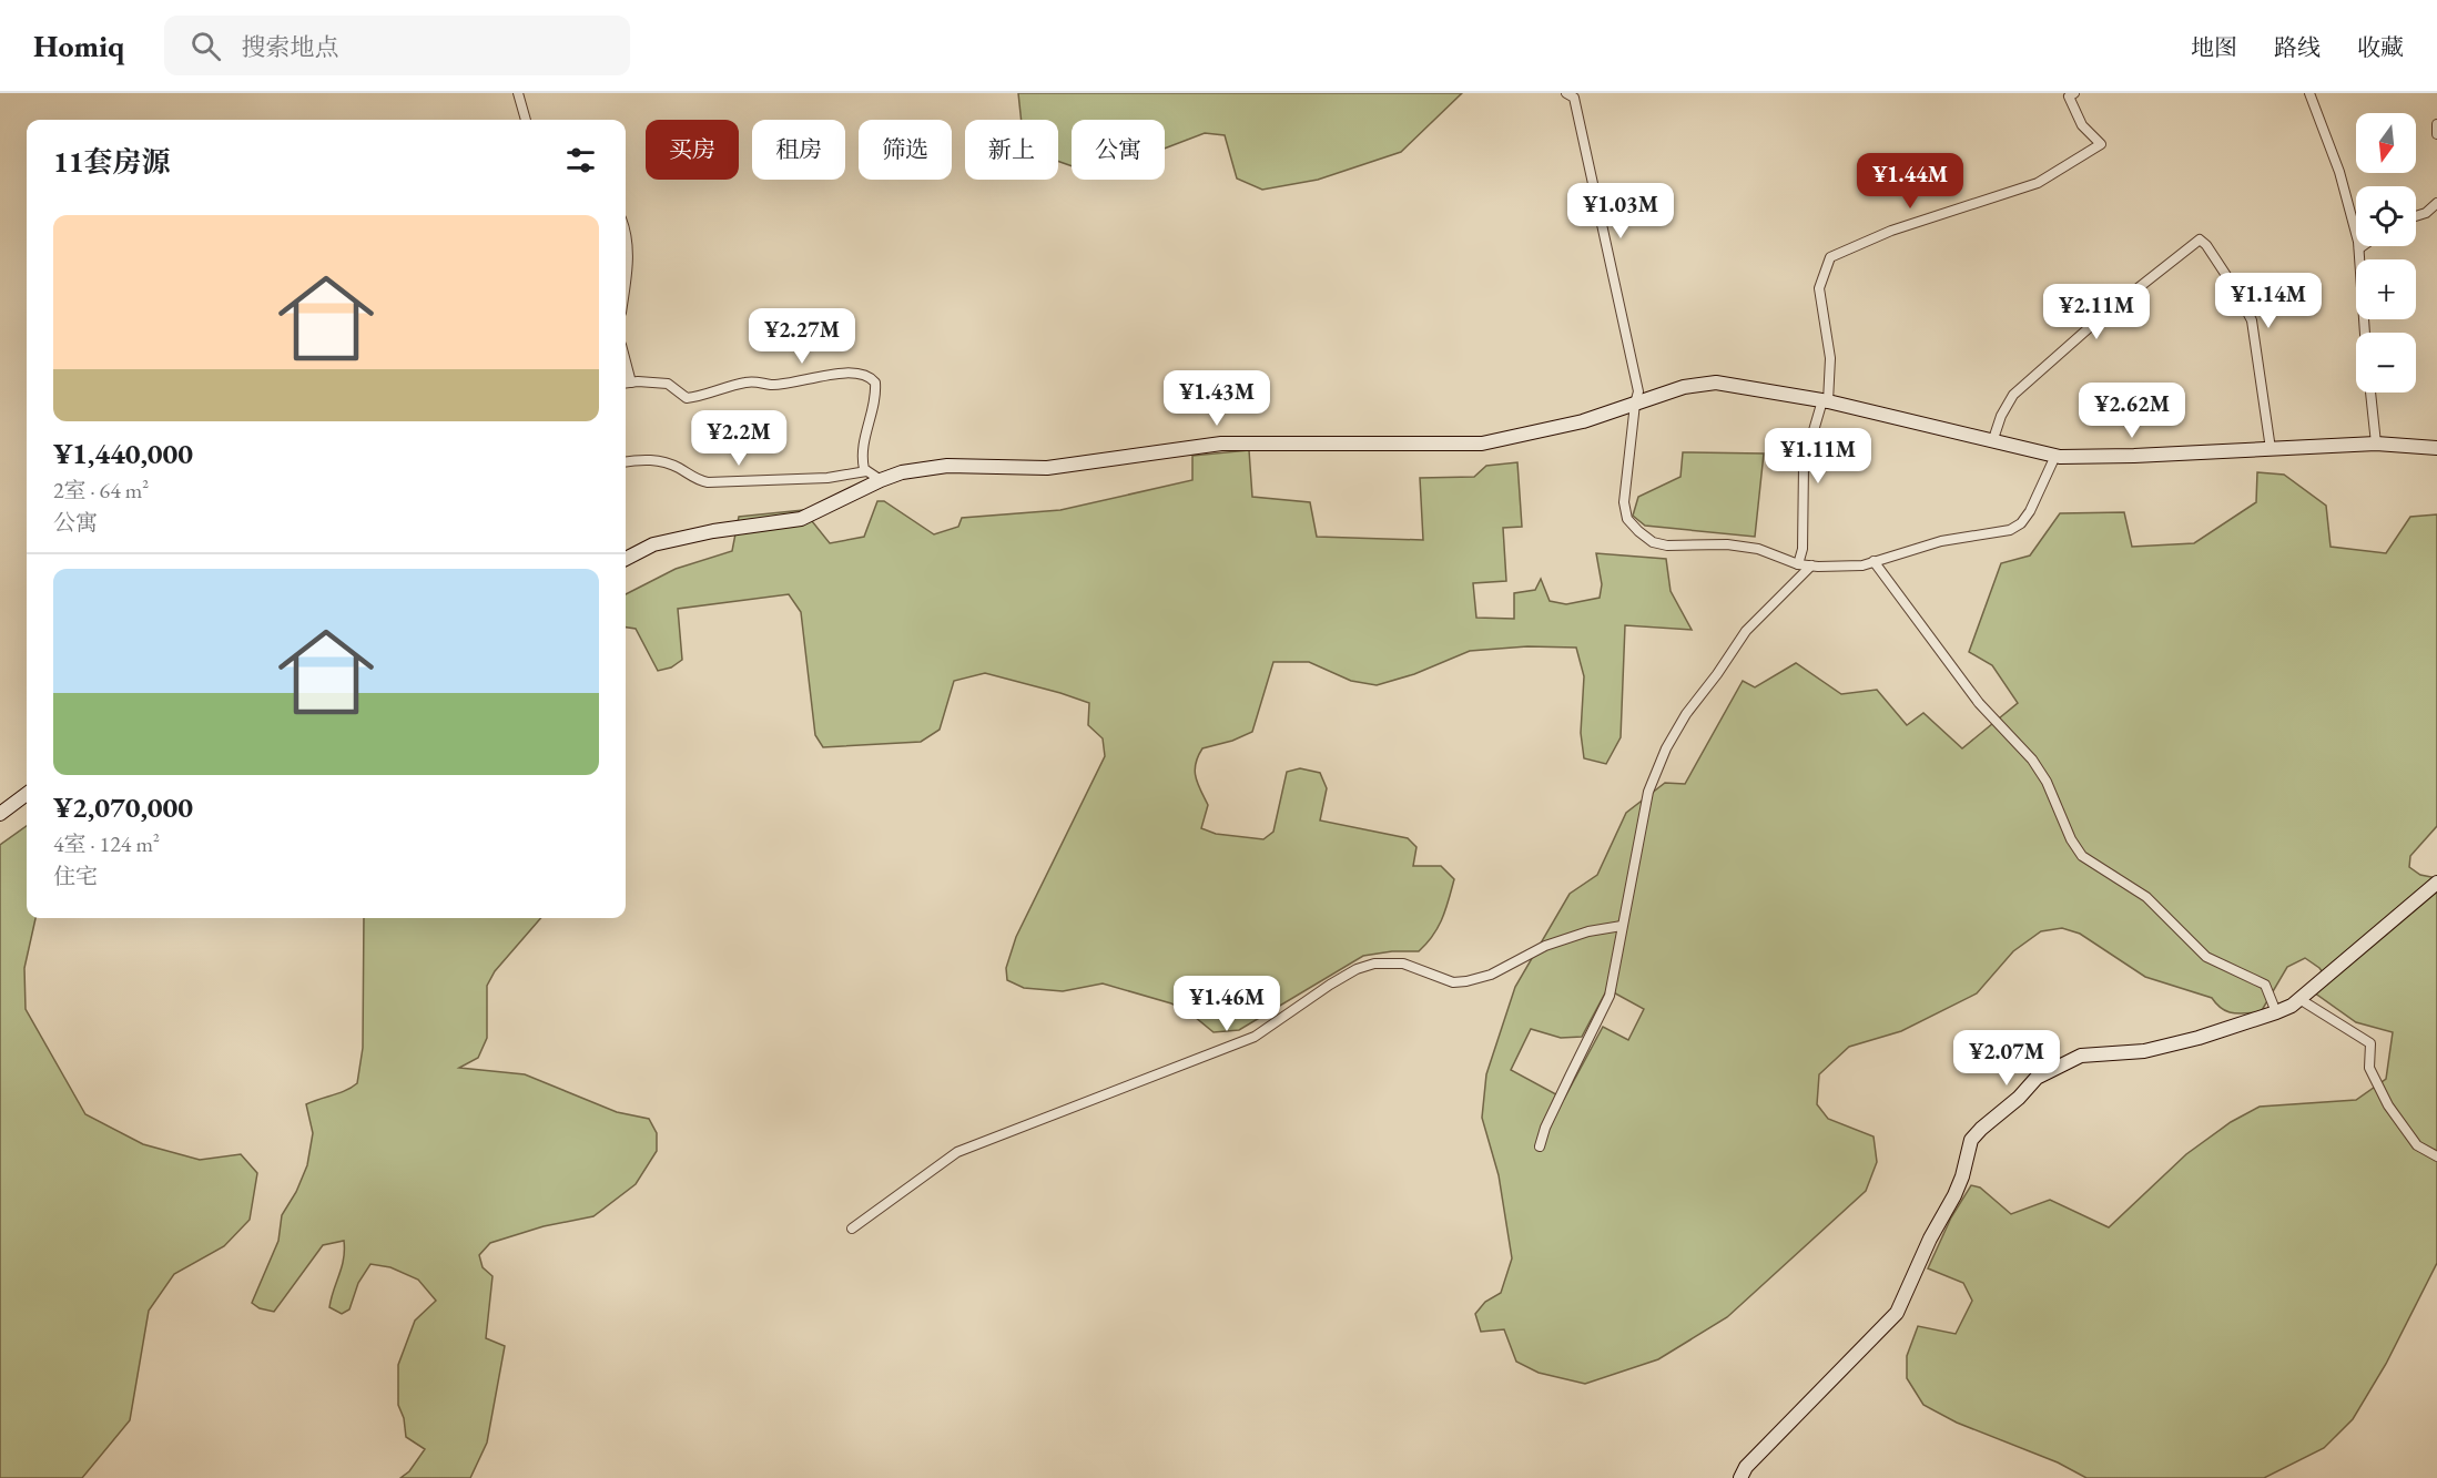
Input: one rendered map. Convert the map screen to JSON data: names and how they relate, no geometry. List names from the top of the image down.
{
  "north": "bottom",
  "page": {
    "header": "Homiq",
    "search": "搜索地点",
    "nav": ["地图", "路线", "收藏"],
    "map_buttons": ["+", "−"],
    "chip": [
      "买房",
      "租房",
      "筛选",
      "新上",
      "公寓"
    ],
    "heading": "11套房源",
    "price": [
      "¥1.44M",
      "¥1.03M",
      "¥1.14M",
      "¥2.11M",
      "¥2.27M",
      "¥1.43M",
      "¥2.62M",
      "¥2.2M",
      "¥1.11M",
      "¥1.46M",
      "¥2.07M"
    ],
    "list": [
      {
        "name": "¥1,440,000",
        "note": "2室 · 64 m² · 公寓"
      },
      {
        "name": "¥2,070,000",
        "note": "4室 · 124 m² · 住宅"
      }
    ]
  }
}
